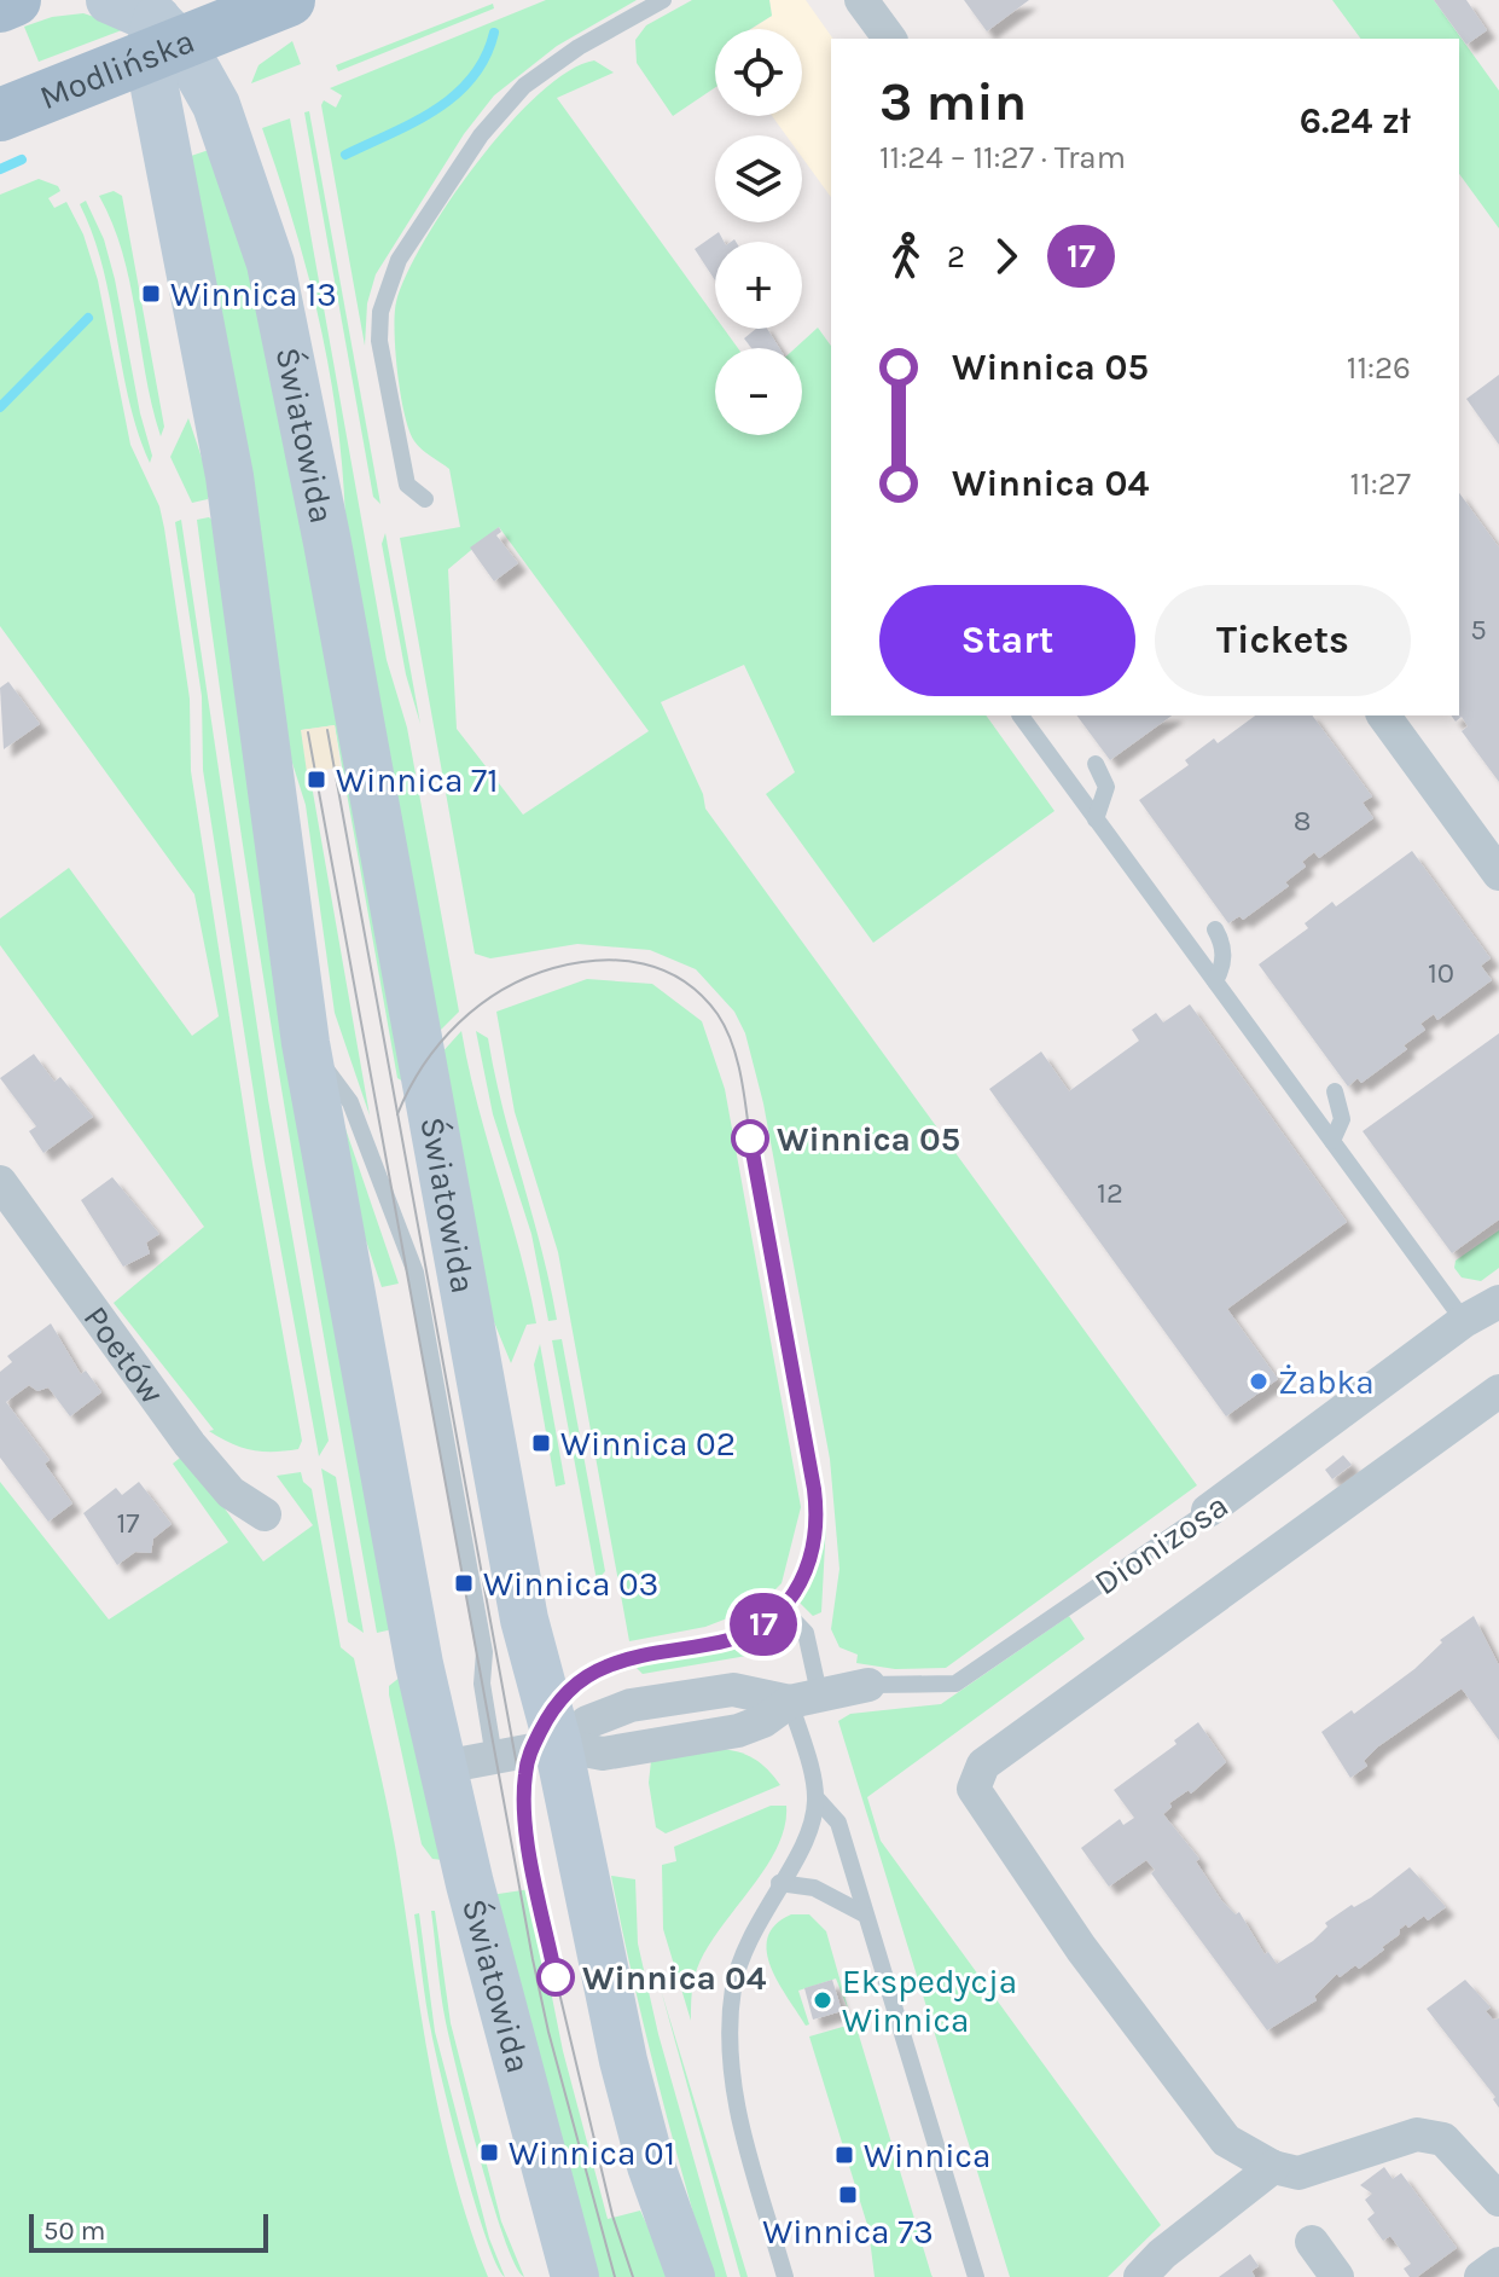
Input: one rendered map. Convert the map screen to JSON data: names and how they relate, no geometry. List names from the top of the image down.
{
  "streets": {
    "main road": ["Modlińska"],
    "street": ["Światowida", "Poetów", "Dionizosa"]
  },
  "crossings": [
    ["Modlińska", "Światowida"],
    ["Światowida", "Dionizosa"]
  ],
  "places": {
    "transit": [
      "Winnica 13",
      "Winnica 71",
      "Winnica 02",
      "Winnica 03",
      "Winnica 01",
      "Winnica",
      "Winnica 73"
    ],
    "other": [
      "Winnica 05",
      "Żabka",
      "Winnica 04",
      "Ekspedycja Winnica"
    ]
  },
  "lines": ["tram line 17"],
  "house_numbers": [
    "5",
    "8",
    "10",
    "12",
    "17"
  ],
  "scale_bar": "50 m",
  "page": {
    "on_map": "17",
    "map_buttons": ["+", "−"],
    "heading": ["3 min", "11:24 – 11:27 · Tram", "6.24 zł"],
    "legs": ["2", "17"],
    "list": [
      {
        "name": "Winnica 05",
        "value": "11:26"
      },
      {
        "name": "Winnica 04",
        "value": "11:27"
      }
    ],
    "buttons": ["Start", "Tickets"],
    "scale": "50 m"
  }
}
